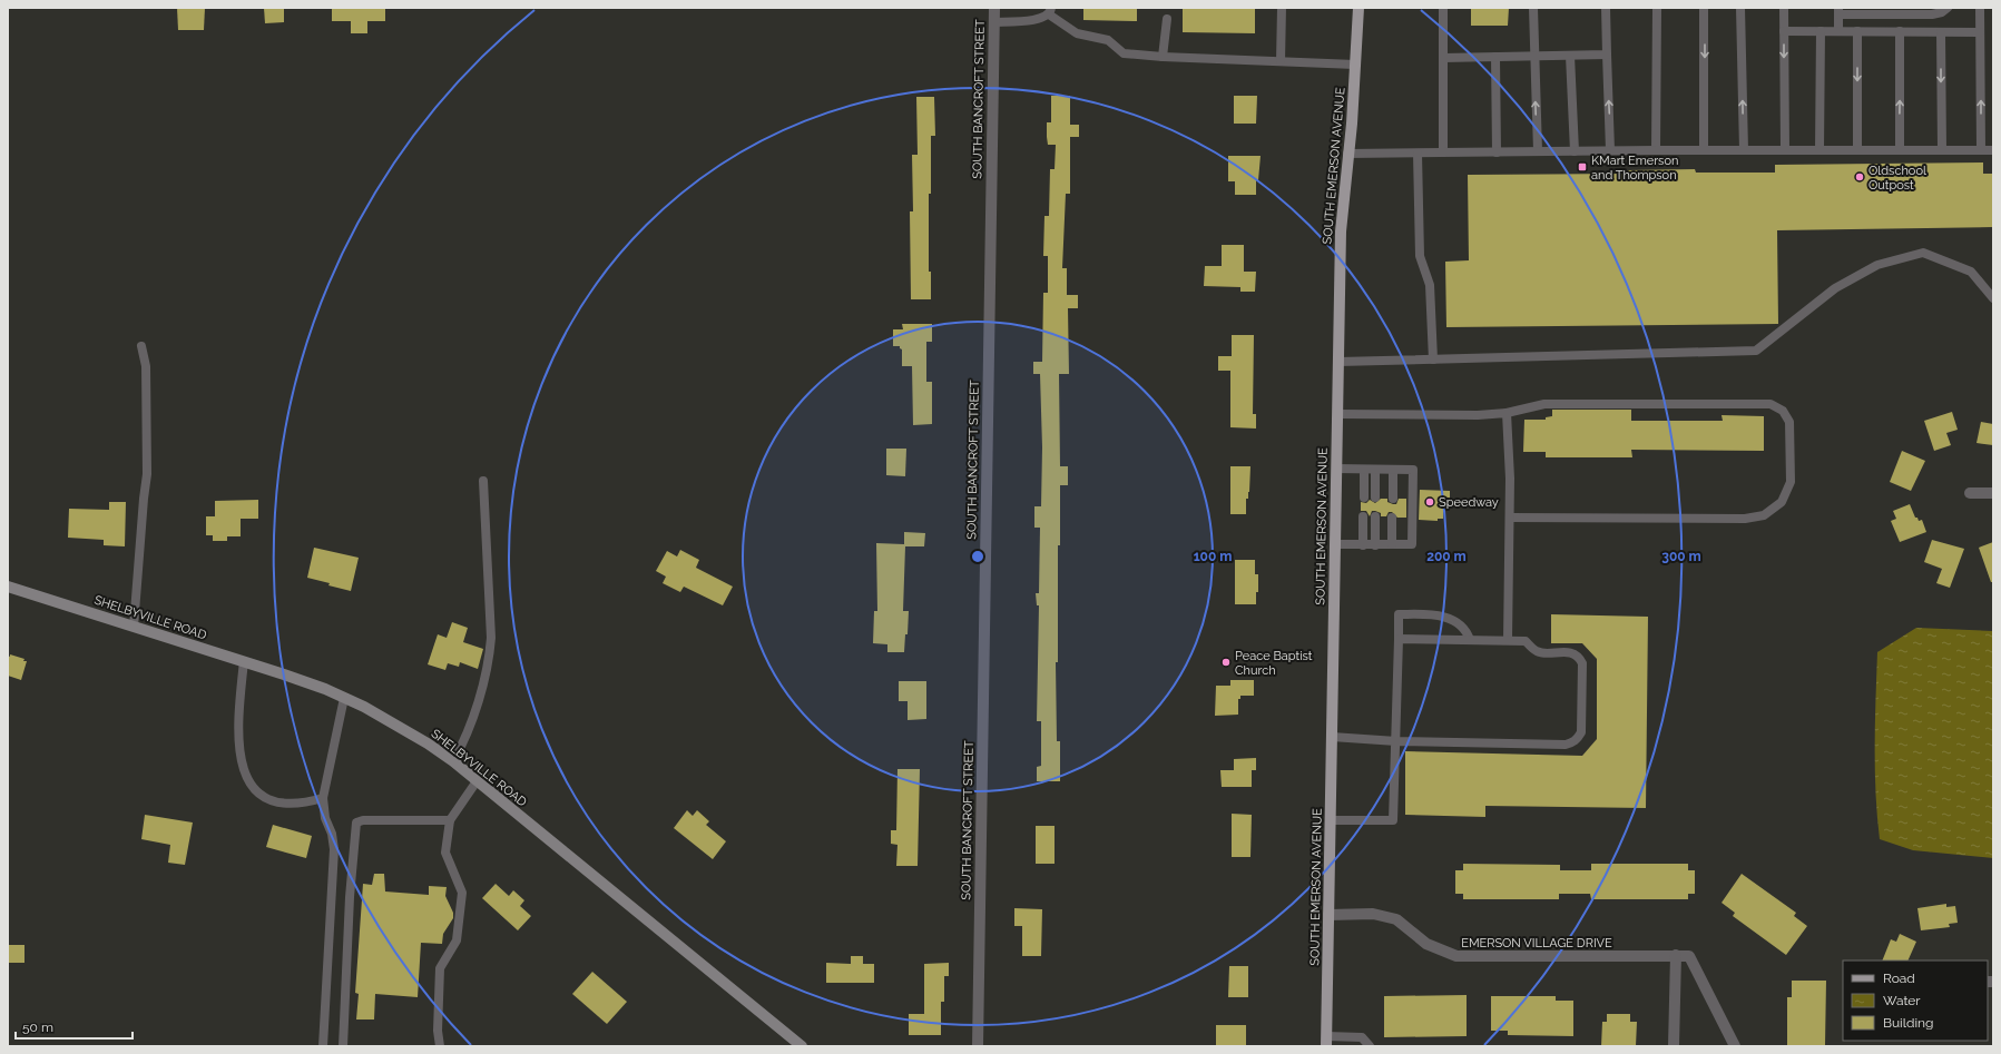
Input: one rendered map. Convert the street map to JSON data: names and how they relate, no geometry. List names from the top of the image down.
{
  "streets": {
    "main road": ["SOUTH EMERSON AVENUE", "SHELBYVILLE ROAD"],
    "street": ["SOUTH BANCROFT STREET", "EMERSON VILLAGE DRIVE"]
  },
  "crossings": [
    ["SOUTH EMERSON AVENUE", "EMERSON VILLAGE DRIVE"]
  ],
  "places": {
    "transit": ["KMart Emerson and Thompson"],
    "other": ["Oldschool Outpost", "Speedway", "Peace Baptist Church"]
  },
  "legend": ["Road", "Water", "Building"],
  "scale_bar": "50 m",
  "rings": ["100 m", "200 m", "300 m"]
}
